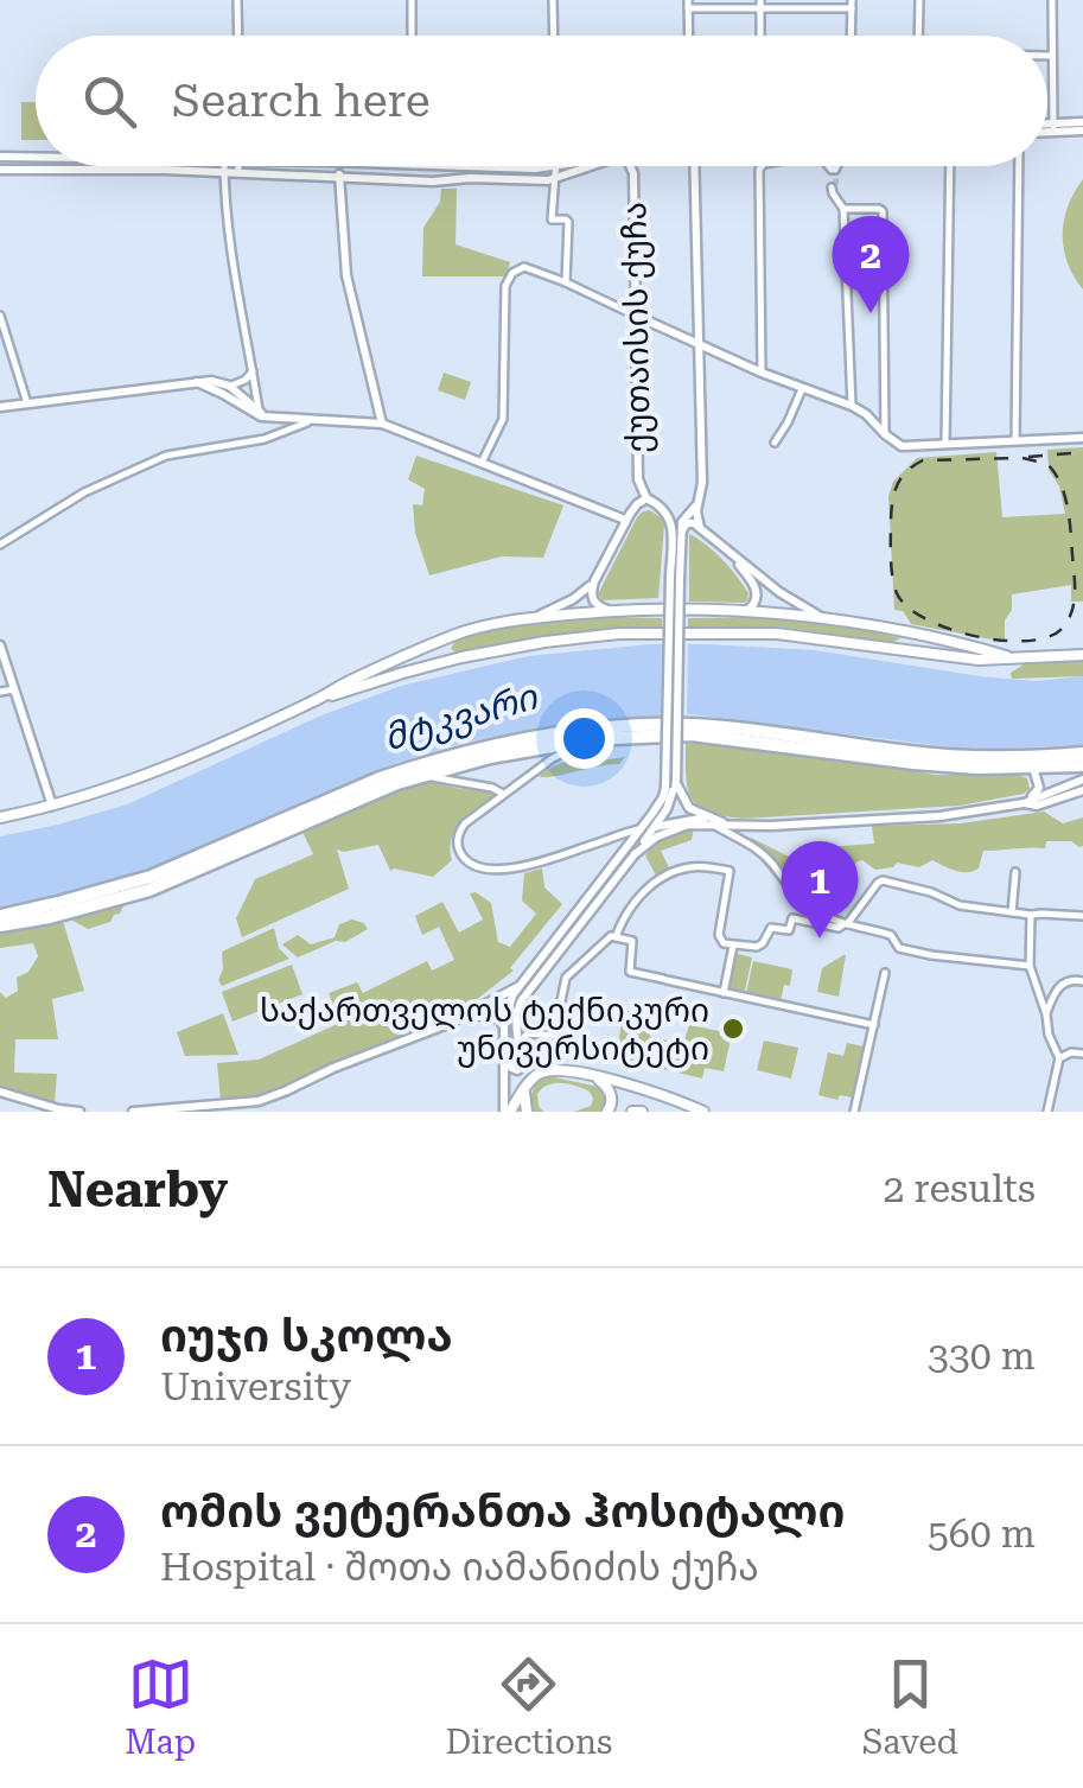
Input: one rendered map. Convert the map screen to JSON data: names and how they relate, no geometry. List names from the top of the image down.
{
  "streets": {
    "main road": ["ქუთაისის ქუჩა"]
  },
  "water": ["მტკვარი"],
  "places": ["საქართველოს ტექნიკური უნივერსიტეტი"],
  "page": {
    "search": "Search here",
    "pins": ["2", "1"],
    "heading": ["Nearby", "2 results"],
    "list": [
      {
        "mark": "1",
        "name": "იუჯი სკოლა",
        "note": "University",
        "value": "330 m"
      },
      {
        "mark": "2",
        "name": "ომის ვეტერანთა ჰოსიტალი",
        "note": "Hospital · შოთა იამანიძის ქუჩა",
        "value": "560 m"
      }
    ],
    "nav": ["Map", "Directions", "Saved"]
  }
}
